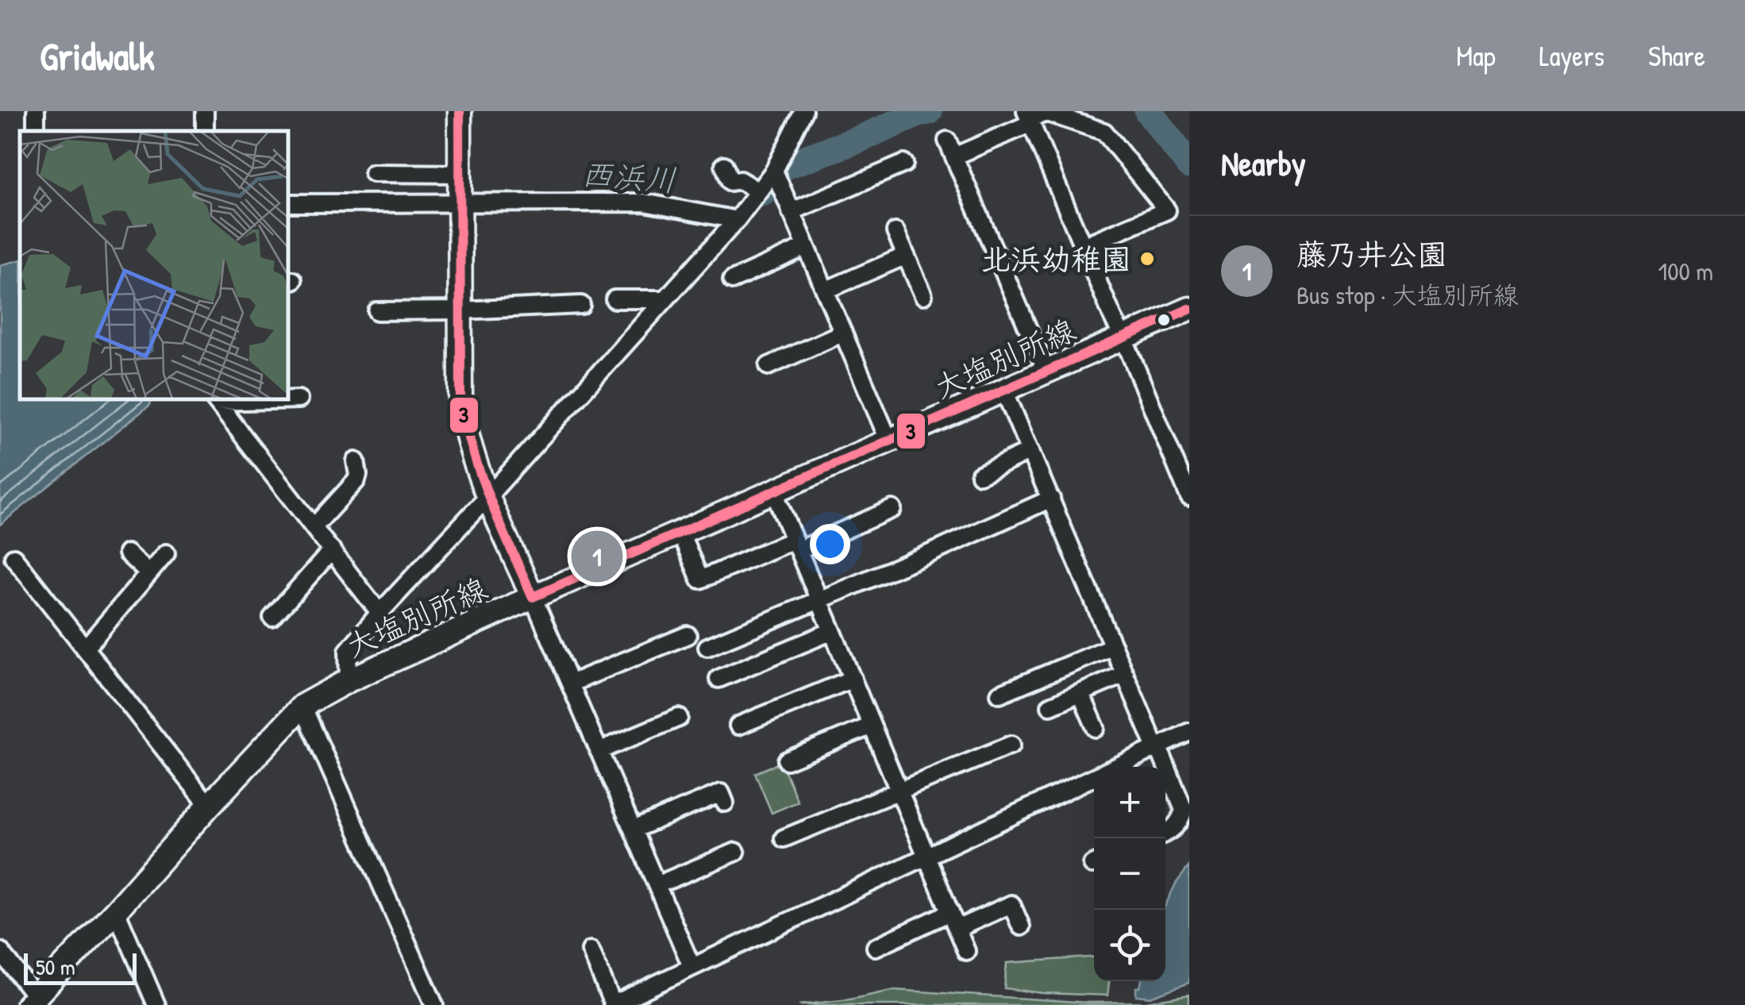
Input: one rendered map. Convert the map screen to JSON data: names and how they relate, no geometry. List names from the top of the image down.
{
  "streets": {
    "main road": ["大塩別所線"]
  },
  "water": ["西浜川"],
  "places": ["北浜幼稚園"],
  "lines": ["transit line 3"],
  "scale_bar": "50 m",
  "page": {
    "header": "Gridwalk",
    "nav": ["Map", "Layers", "Share"],
    "heading": "Nearby",
    "list": [
      {
        "mark": "1",
        "name": "藤乃井公園",
        "note": "Bus stop · 大塩別所線",
        "value": "100 m"
      }
    ],
    "pins": "1",
    "map_buttons": ["+", "−"],
    "scale": "50 m"
  }
}
